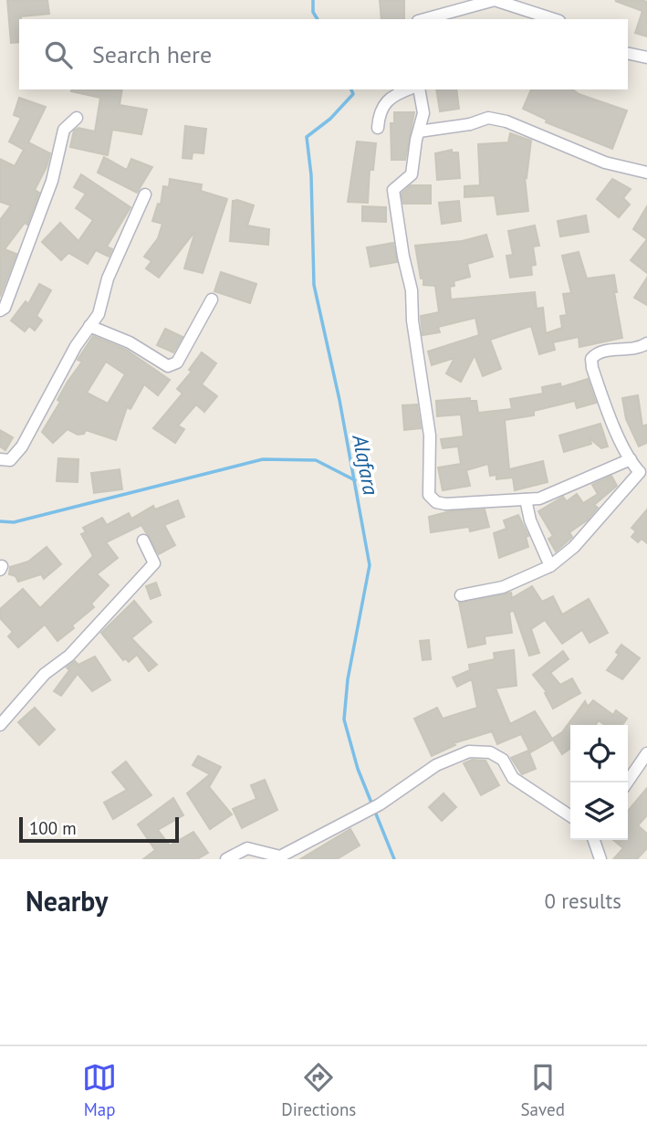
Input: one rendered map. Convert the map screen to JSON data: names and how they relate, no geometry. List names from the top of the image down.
{
  "water": ["Alafara"],
  "scale_bar": "100 m",
  "page": {
    "search": "Search here",
    "scale": "100 m",
    "heading": ["Nearby", "0 results"],
    "nav": ["Map", "Directions", "Saved"]
  }
}
